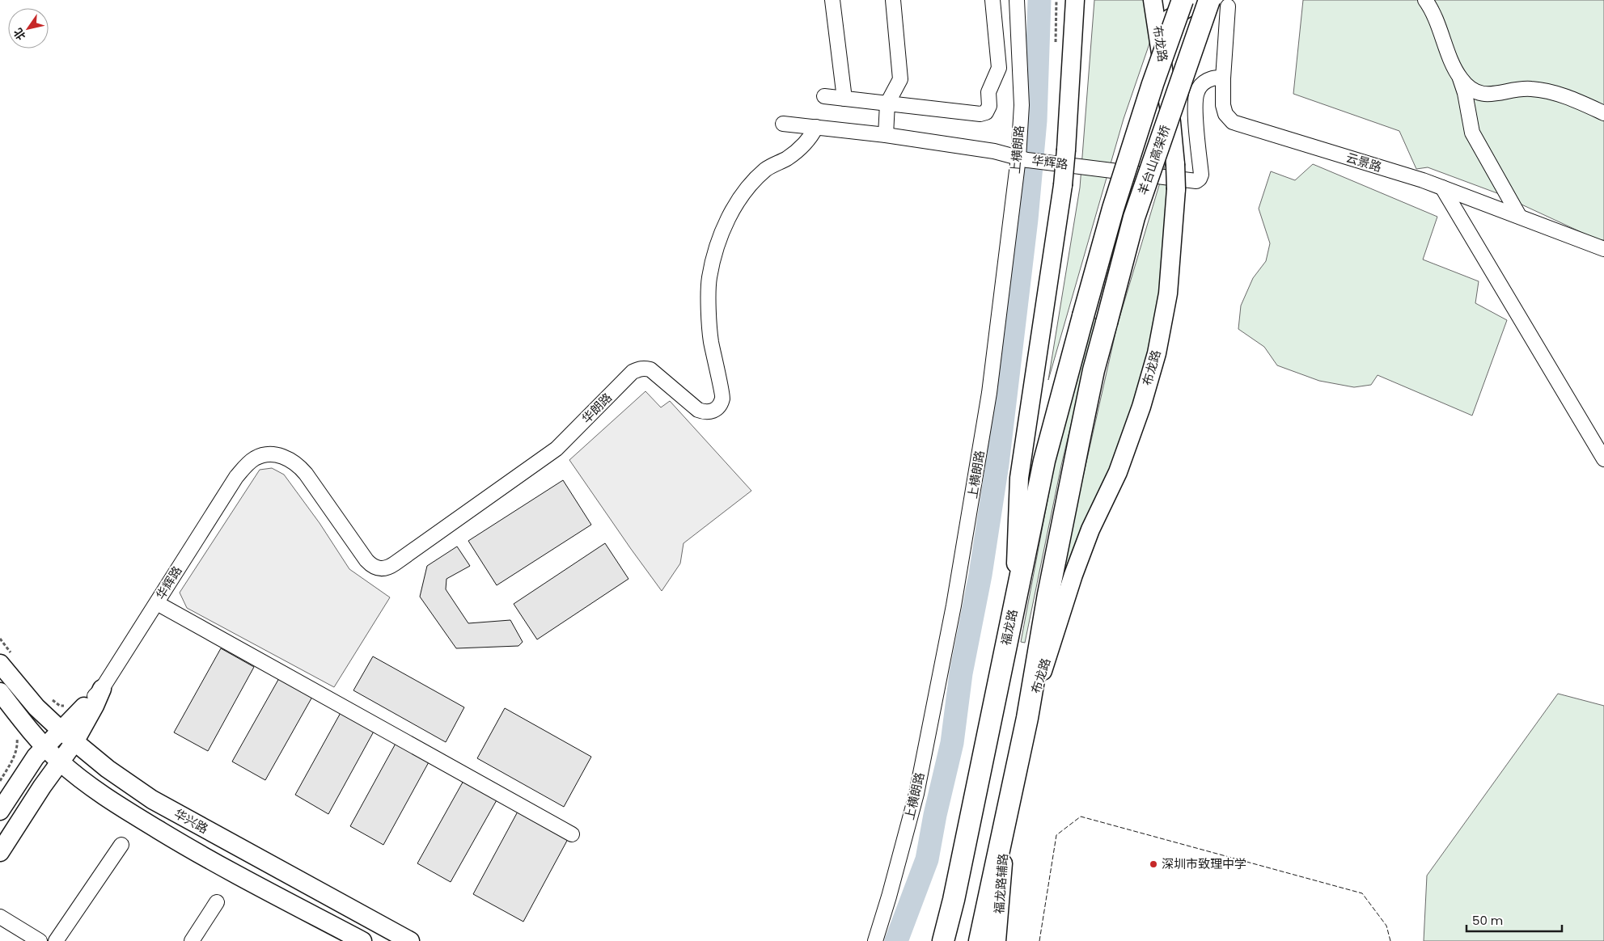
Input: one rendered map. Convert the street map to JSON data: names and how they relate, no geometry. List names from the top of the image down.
{
  "streets": {
    "highway": ["羊台山高架桥", "福龙路"],
    "main road": [
      "布龙路",
      "华辉路",
      "华兴路",
      "福龙路辅路"
    ],
    "street": ["上横朗路", "云景路", "华朗路"]
  },
  "crossings": [
    ["布龙路", "羊台山高架桥"],
    ["上横朗路", "华辉路"],
    ["羊台山高架桥", "云景路"],
    ["羊台山高架桥", "福龙路"],
    ["华辉路", "云景路"],
    ["华辉路", "华朗路"],
    ["华辉路", "华兴路"]
  ],
  "places": ["深圳市致理中学"],
  "scale_bar": "50 m",
  "north": "bottom left"
}
